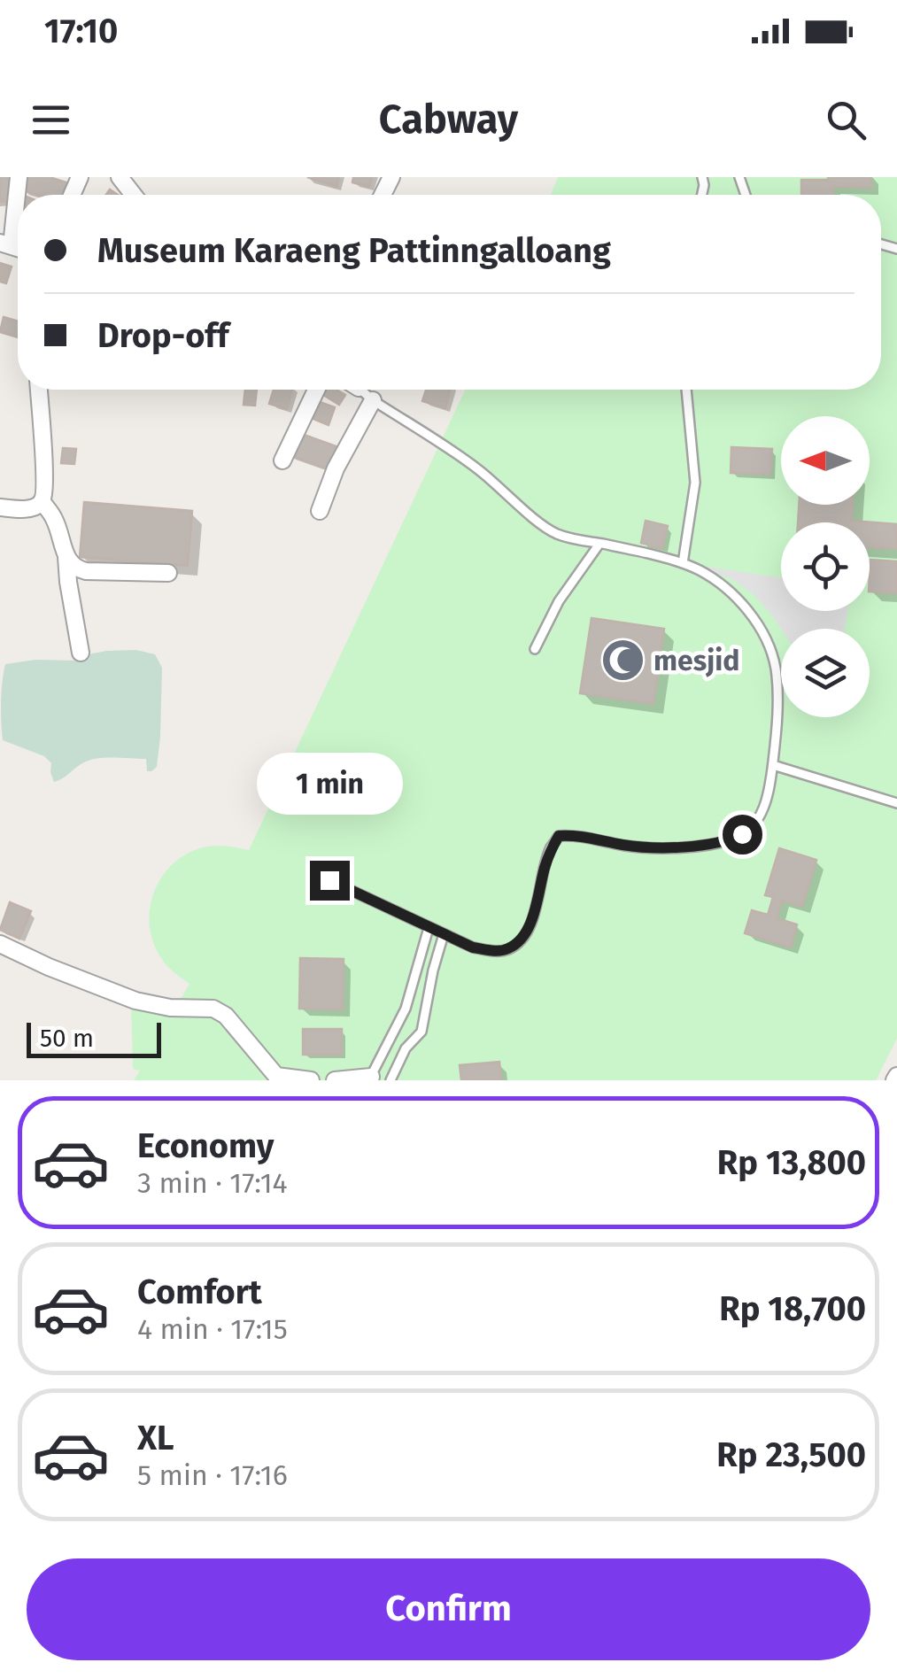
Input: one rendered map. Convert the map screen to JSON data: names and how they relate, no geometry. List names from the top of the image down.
{
  "places": {
    "mosque": ["mesjid"]
  },
  "scale_bar": "50 m",
  "north": "left",
  "page": {
    "status": "17:10",
    "header": "Cabway",
    "banner": ["Museum Karaeng Pattinngalloang", "Drop-off"],
    "bubble": "1 min",
    "scale": "50 m",
    "list": [
      {
        "name": "Economy",
        "note": "3 min · 17:14",
        "value": "Rp 13,800"
      },
      {
        "name": "Comfort",
        "note": "4 min · 17:15",
        "value": "Rp 18,700"
      },
      {
        "name": "XL",
        "note": "5 min · 17:16",
        "value": "Rp 23,500"
      }
    ],
    "buttons": "Confirm"
  }
}
